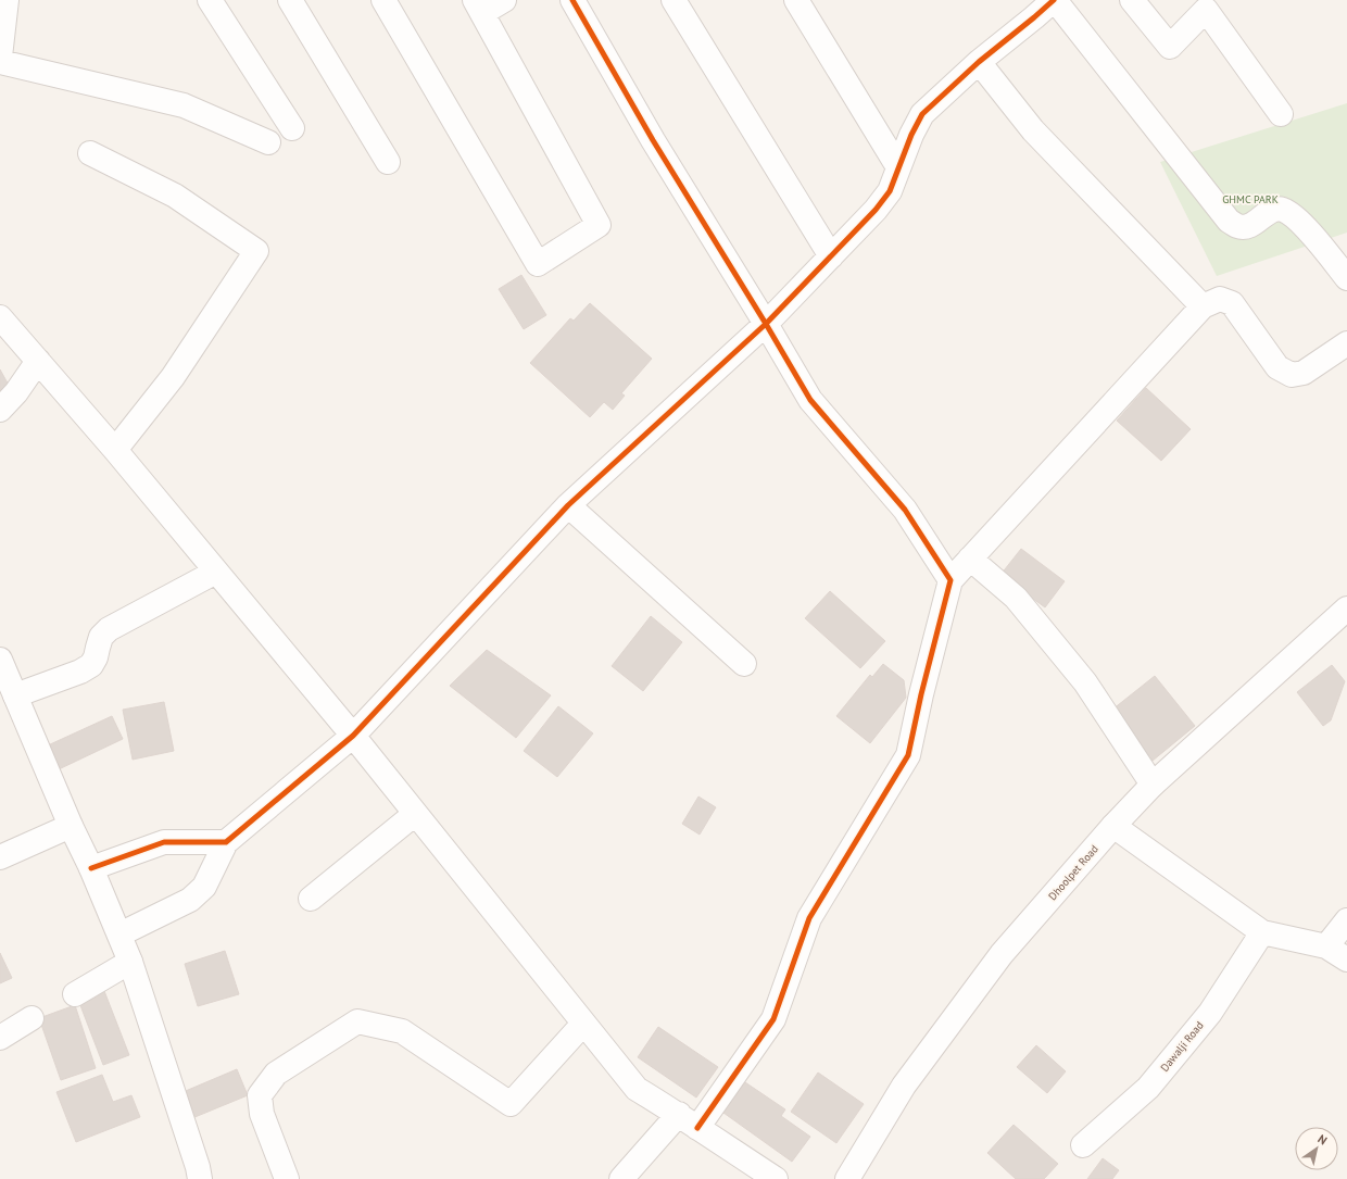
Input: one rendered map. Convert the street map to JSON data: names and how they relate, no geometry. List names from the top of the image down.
{
  "streets": {
    "street": ["Dhoolpet Road", "Dawalji Road"]
  },
  "parks": ["GHMC PARK"],
  "north": "top right"
}
